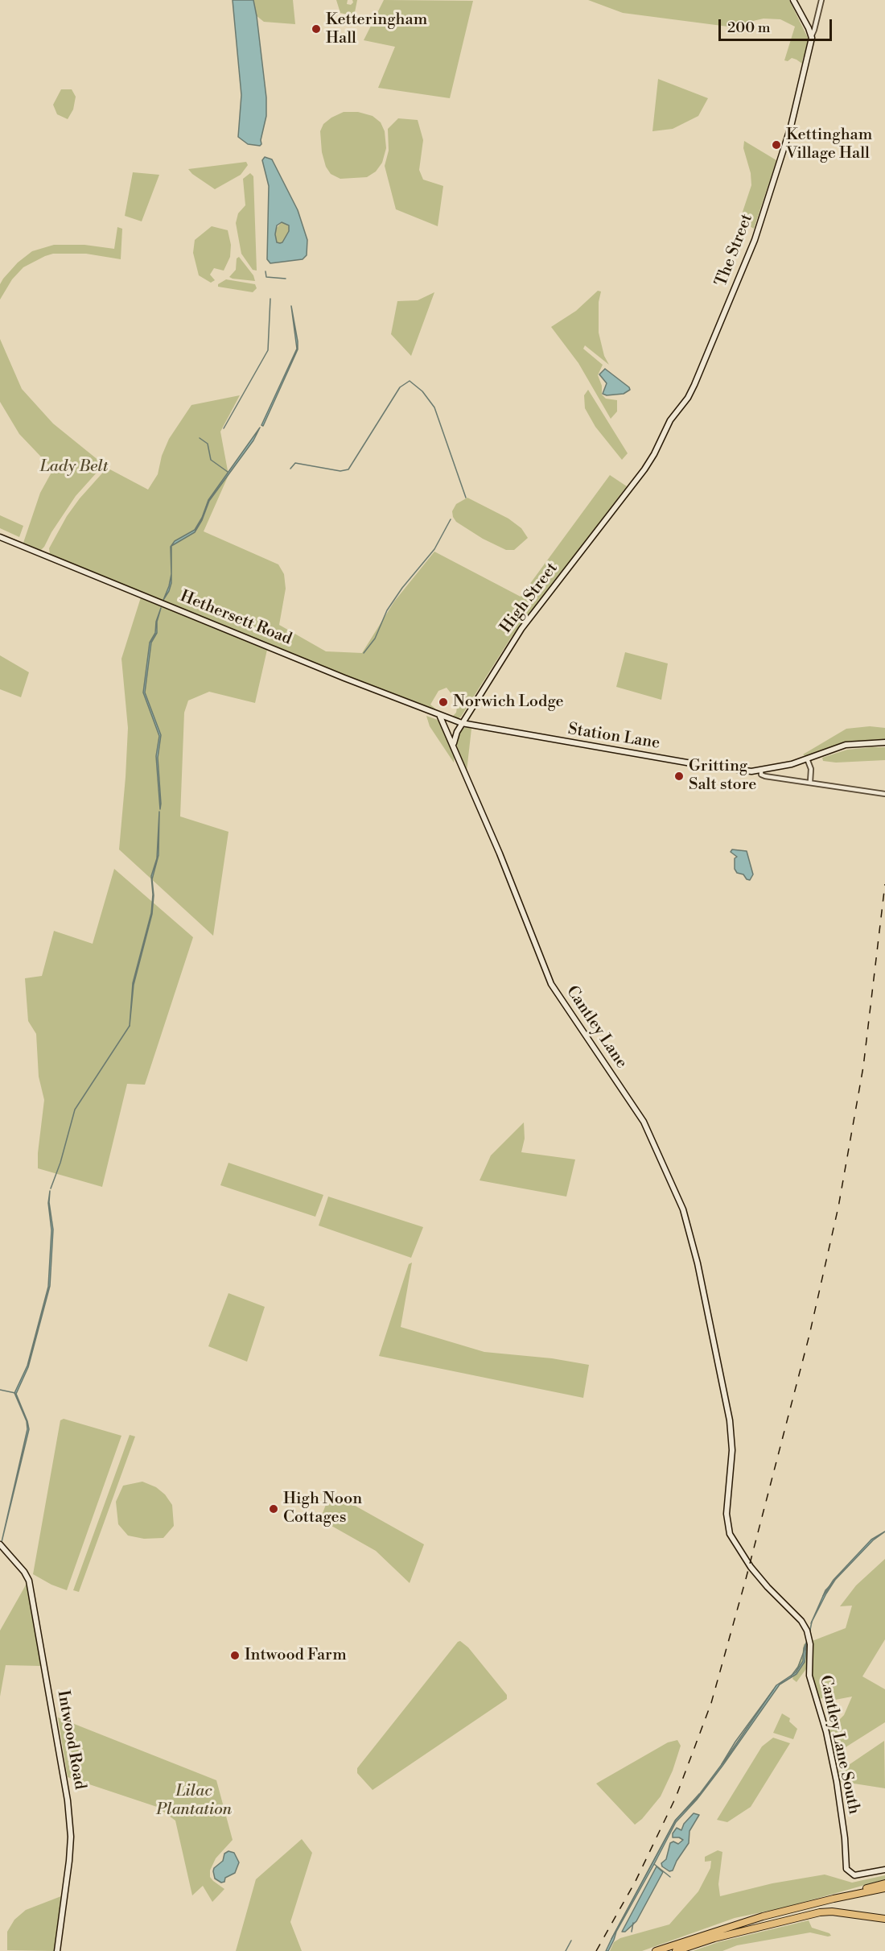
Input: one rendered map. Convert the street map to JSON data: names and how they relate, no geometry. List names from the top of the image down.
{
  "streets": {
    "street": [
      "The Street",
      "High Street",
      "Hethersett Road",
      "Station Lane",
      "Cantley Lane",
      "Intwood Road",
      "Cantley Lane South"
    ]
  },
  "crossings": [
    ["The Street", "High Street"],
    ["High Street", "Hethersett Road"],
    ["High Street", "Station Lane"],
    ["Hethersett Road", "Station Lane"],
    ["Hethersett Road", "Cantley Lane"],
    ["Cantley Lane", "Cantley Lane South"]
  ],
  "parks": ["Lady Belt", "Lilac Plantation"],
  "places": [
    "Ketteringham Hall",
    "Kettingham Village Hall",
    "Norwich Lodge",
    "Gritting Salt store",
    "High Noon Cottages",
    "Intwood Farm"
  ],
  "scale_bar": "200 m"
}
